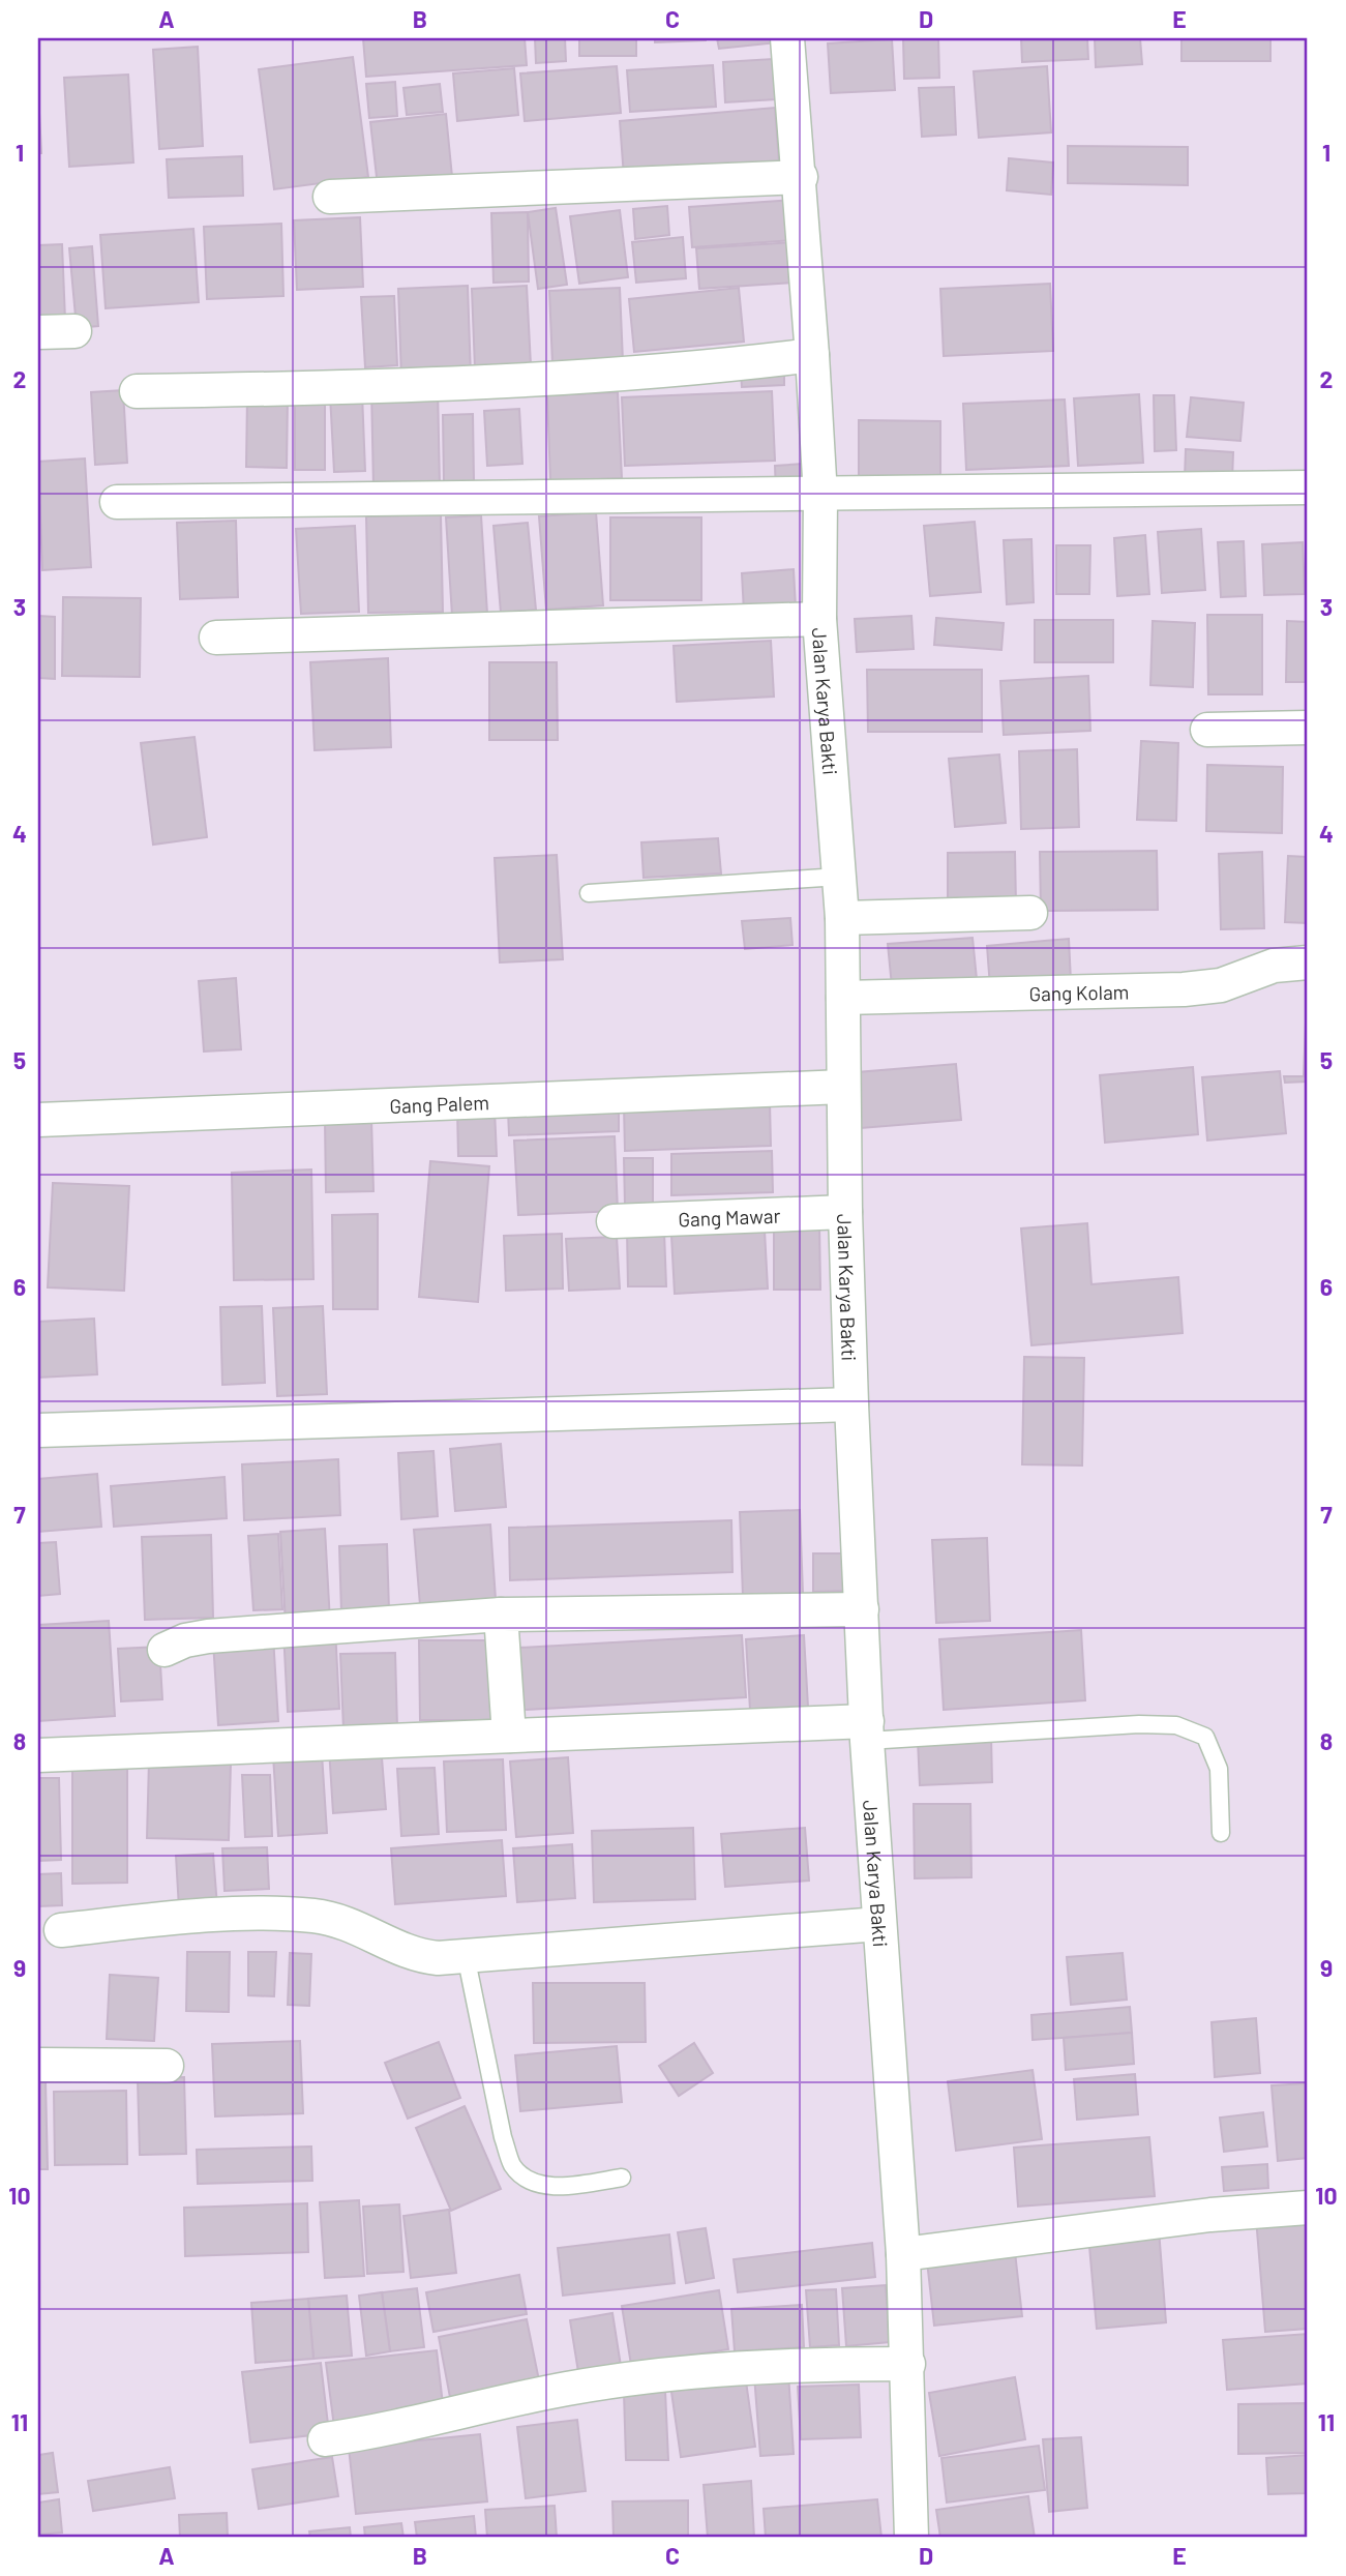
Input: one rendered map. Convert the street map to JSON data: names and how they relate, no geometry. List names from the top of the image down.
{
  "streets": {
    "street": [
      "Jalan Karya Bakti",
      "Gang Kolam",
      "Gang Palem",
      "Gang Mawar"
    ]
  },
  "crossings": [
    ["Jalan Karya Bakti", "Gang Kolam"],
    ["Jalan Karya Bakti", "Gang Palem"],
    ["Jalan Karya Bakti", "Gang Mawar"]
  ],
  "grid": {
    "columns": [
      "A",
      "B",
      "C",
      "D",
      "E"
    ],
    "rows": [
      "1",
      "2",
      "3",
      "4",
      "5",
      "6",
      "7",
      "8",
      "9",
      "10",
      "11"
    ]
  }
}
